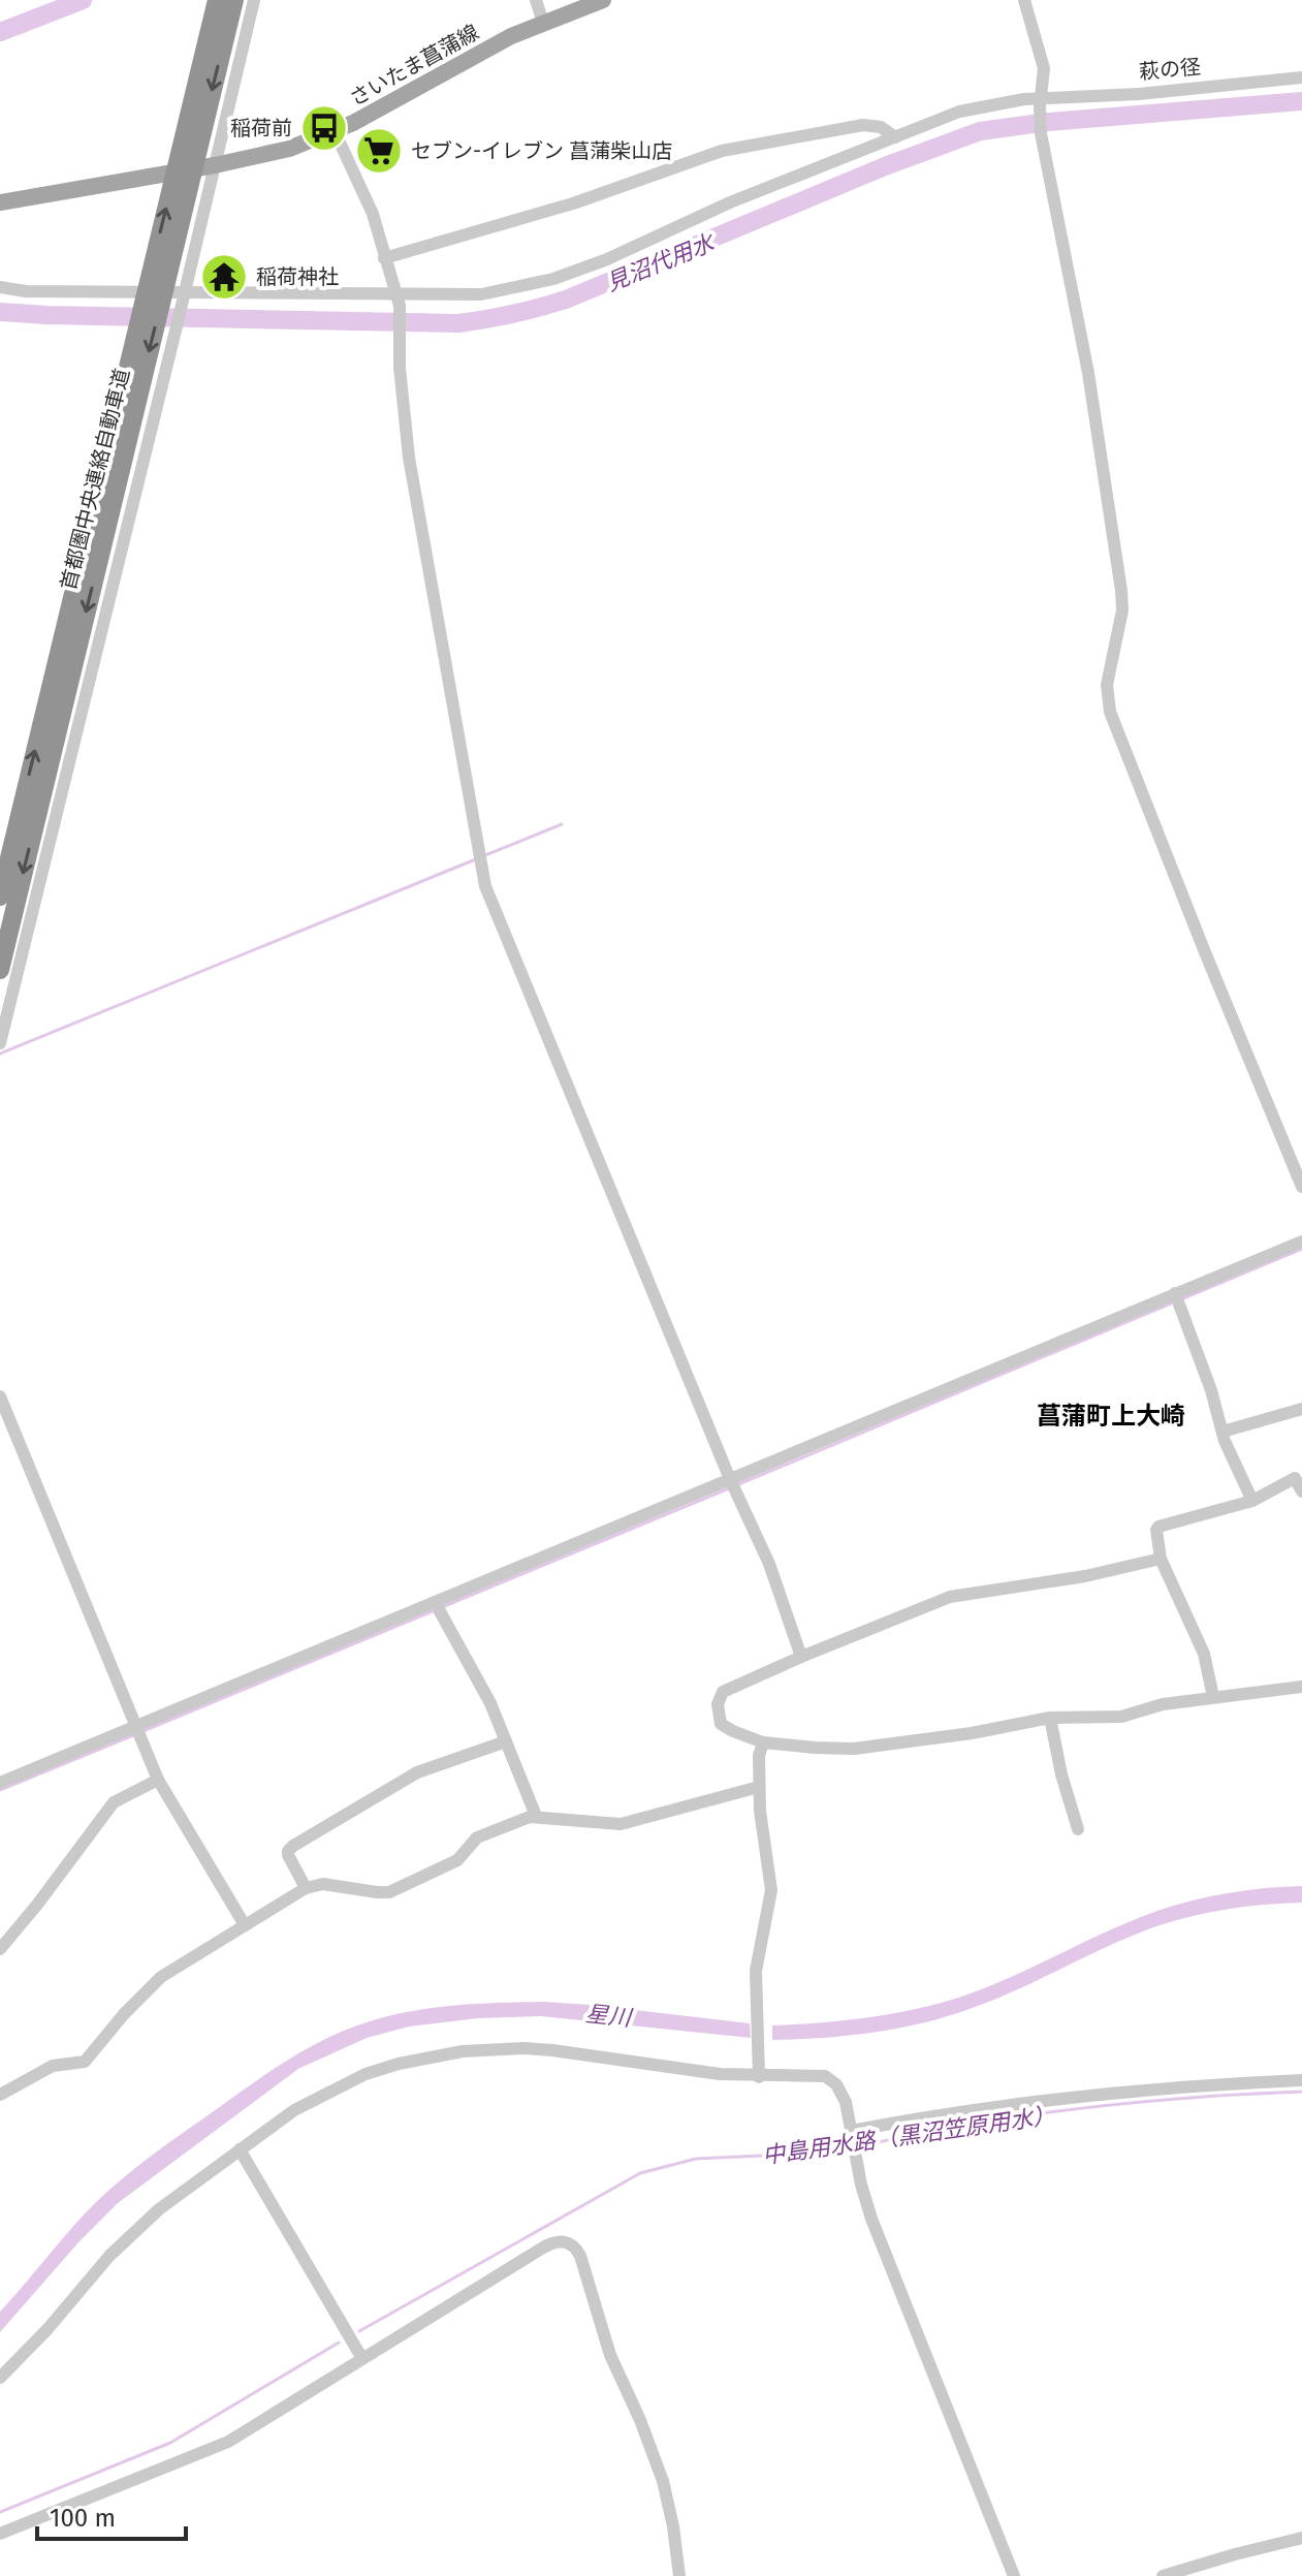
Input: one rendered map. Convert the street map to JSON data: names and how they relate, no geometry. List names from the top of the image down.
{
  "streets": {
    "highway": ["首都圏中央連絡自動車道"],
    "main road": ["さいたま菖蒲線"],
    "street": ["萩の径"]
  },
  "districts": ["菖蒲町上大崎"],
  "water": ["見沼代用水", "星川", "中島用水路（黒沼笠原用水）"],
  "places": {
    "bus stop": ["稲荷前"],
    "supermarket": ["セブン-イレブン 菖蒲柴山店"],
    "temple": ["稲荷神社"]
  },
  "scale_bar": "100 m"
}
